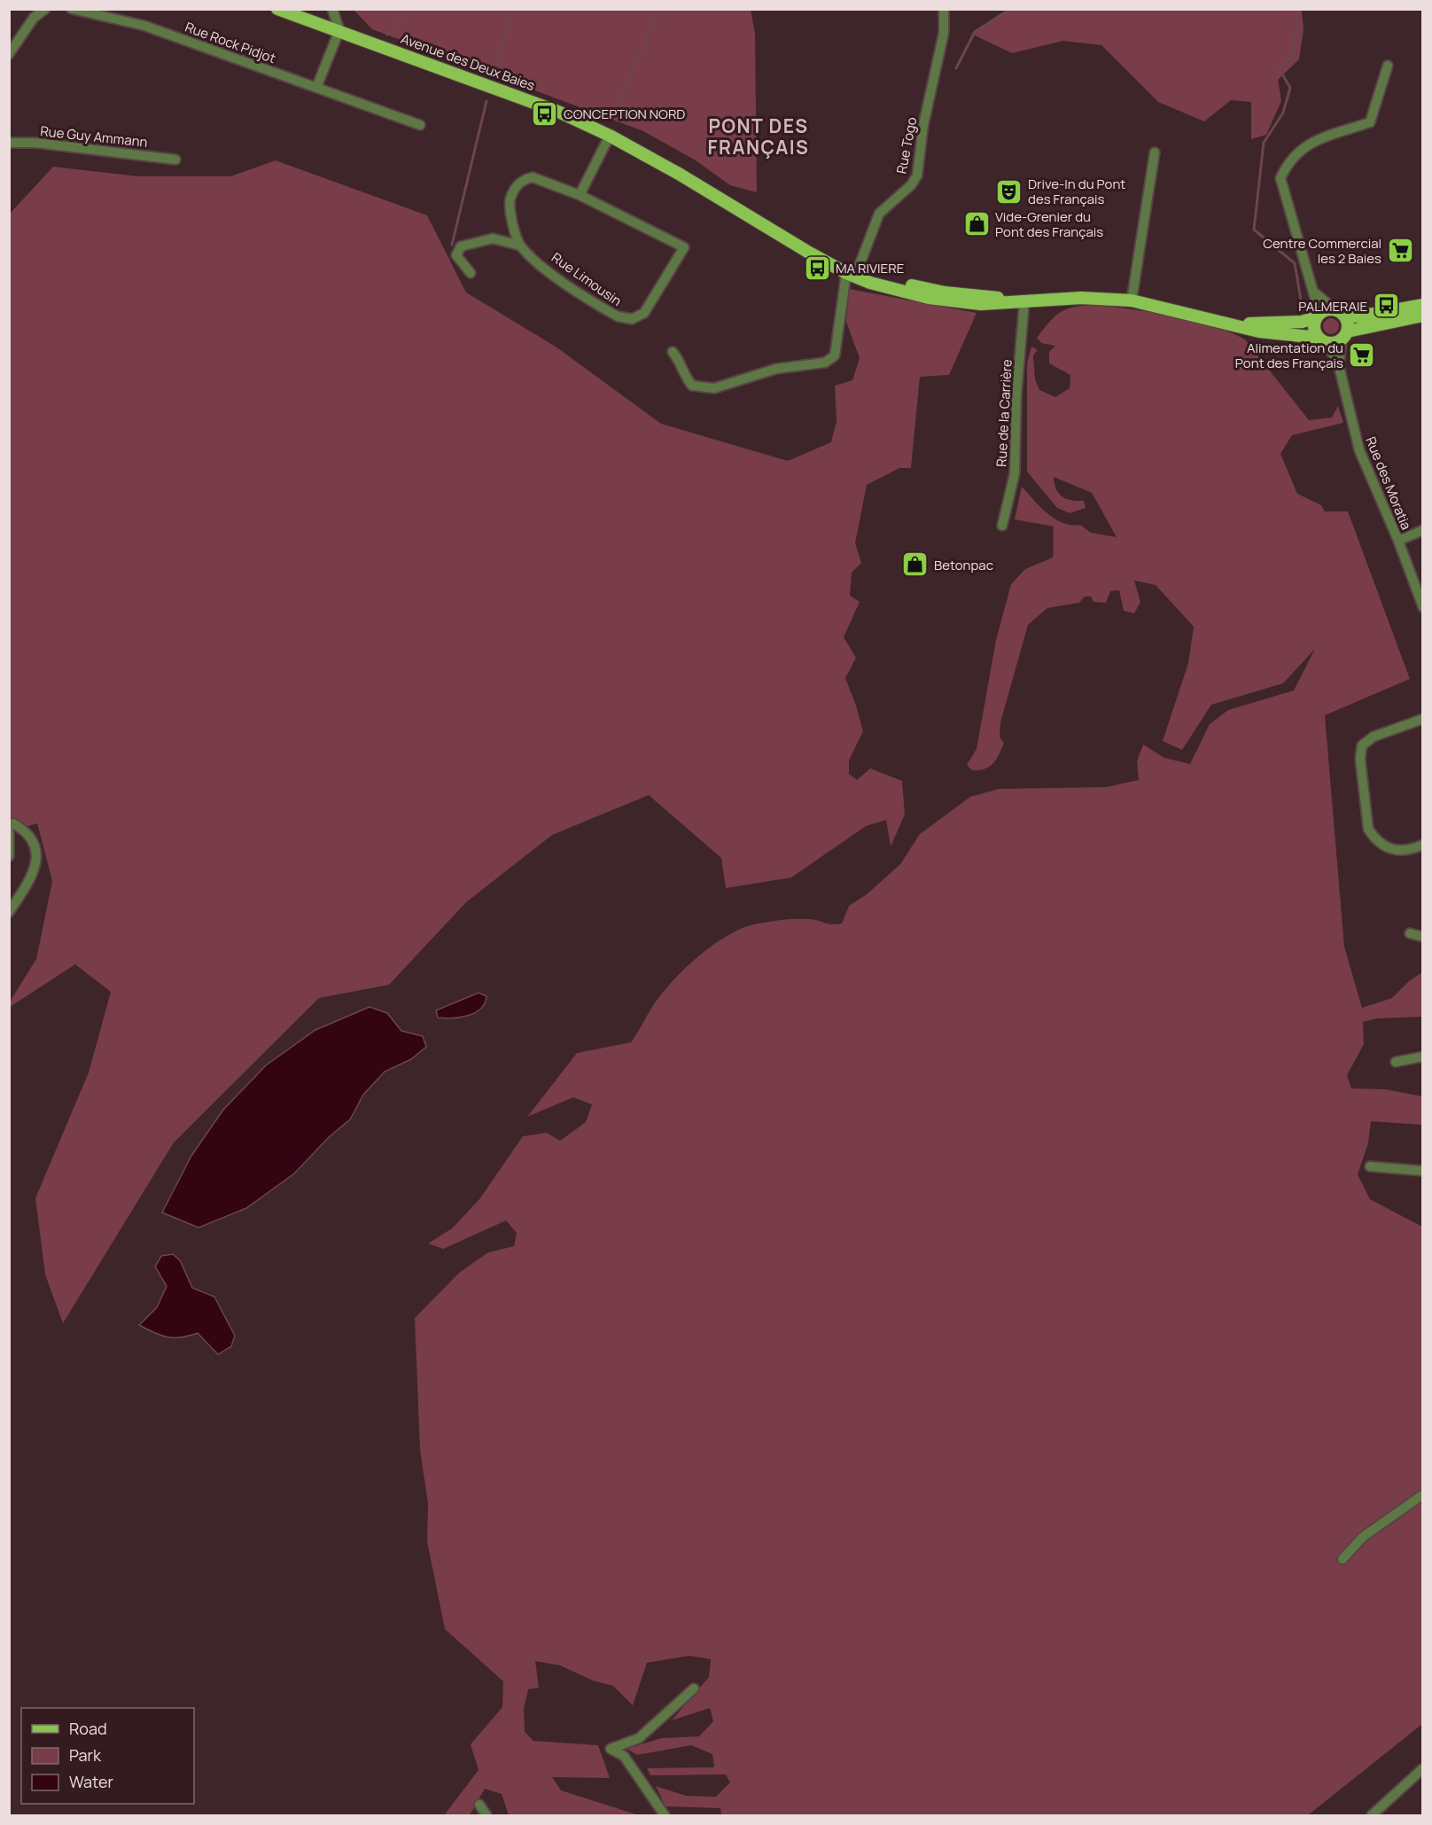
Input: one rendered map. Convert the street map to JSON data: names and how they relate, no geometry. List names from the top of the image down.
{
  "streets": {
    "main road": ["Avenue des Deux Baies"],
    "street": [
      "Rue Rock Pidjot",
      "Rue Guy Ammann",
      "Rue Togo",
      "Rue Limousin",
      "Rue de la Carrière",
      "Rue des Moratia"
    ]
  },
  "crossings": [
    ["Avenue des Deux Baies", "Rue Togo"],
    ["Avenue des Deux Baies", "Rue de la Carrière"],
    ["Avenue des Deux Baies", "Rue des Moratia"]
  ],
  "districts": ["PONT DES FRANÇAIS"],
  "places": {
    "bus stop": ["CONCEPTION NORD", "MA RIVIERE", "PALMERAIE"],
    "theatre": ["Drive-In du Pont des Français"],
    "shop": ["Vide-Grenier du Pont des Français", "Betonpac"],
    "supermarket": ["Centre Commercial les 2 Baies", "Alimentation du Pont des Français"]
  },
  "legend": ["Road", "Park", "Water"]
}
